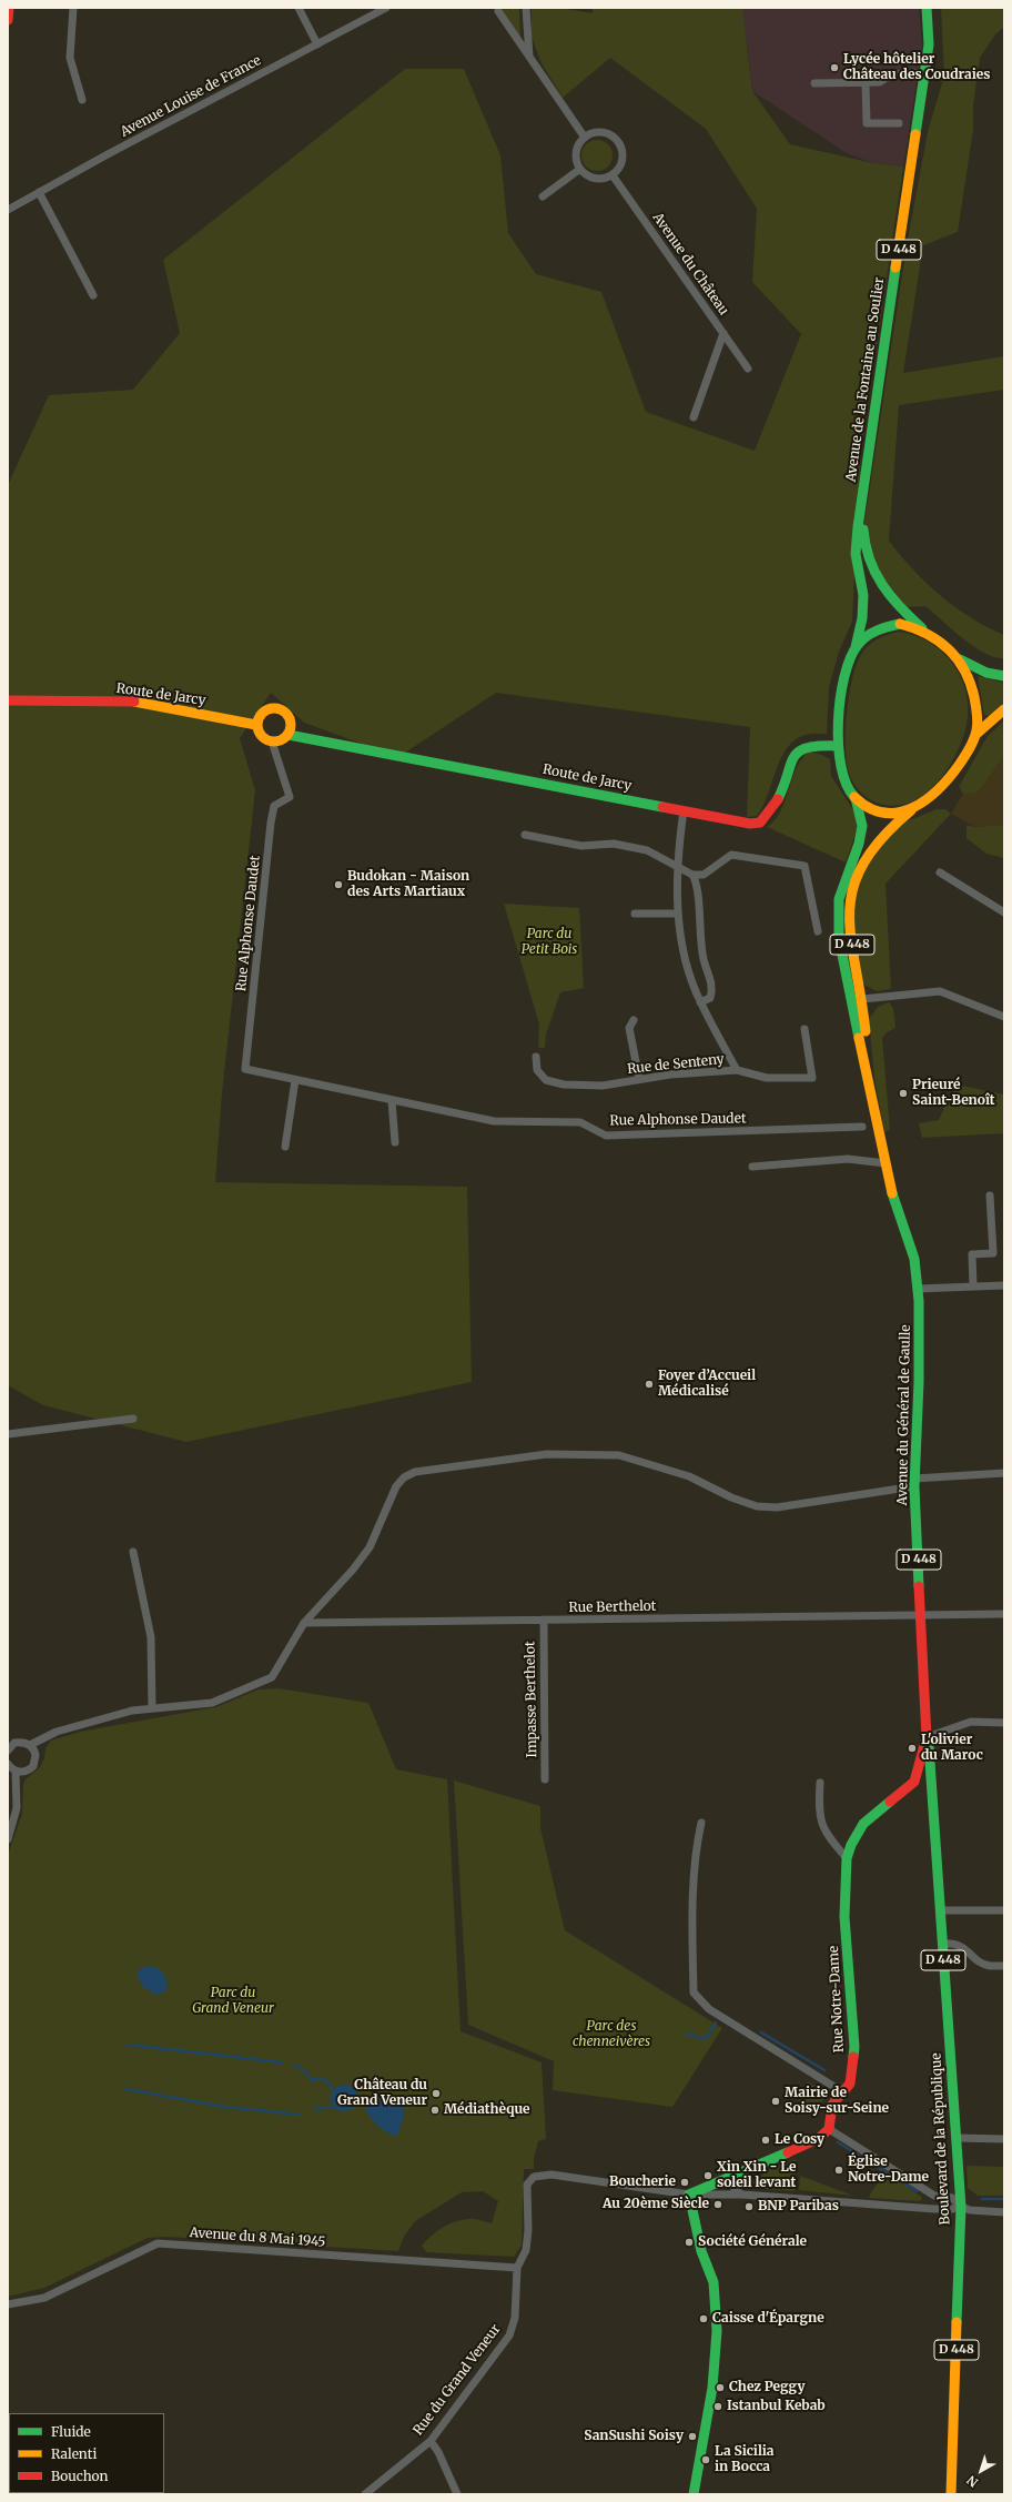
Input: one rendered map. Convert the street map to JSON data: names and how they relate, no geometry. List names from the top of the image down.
{
  "streets": {
    "main road": [
      "D 448",
      "Avenue de la Fontaine au Soulier",
      "Route de Jarcy",
      "Avenue du Général de Gaulle",
      "Rue Notre-Dame",
      "Boulevard de la République"
    ],
    "street": [
      "Avenue Louise de France",
      "Avenue du Château",
      "Rue Alphonse Daudet",
      "Rue de Senteny",
      "Rue Berthelot",
      "Impasse Berthelot",
      "Avenue du 8 Mai 1945",
      "Rue du Grand Veneur"
    ]
  },
  "crossings": [
    ["D 448", "Avenue de la Fontaine au Soulier"],
    ["D 448", "Avenue du Général de Gaulle"],
    ["Avenue de la Fontaine au Soulier", "Route de Jarcy"],
    ["Route de Jarcy", "Rue Alphonse Daudet"],
    ["Avenue du Général de Gaulle", "Rue Berthelot"],
    ["Avenue du Général de Gaulle", "Boulevard de la République"],
    ["Rue Berthelot", "Impasse Berthelot"],
    ["Boulevard de la République", "Rue du Grand Veneur"],
    ["Avenue du 8 Mai 1945", "Rue du Grand Veneur"]
  ],
  "parks": ["Parc du Petit Bois", "Parc du Grand Veneur", "Parc des chenneivères"],
  "places": [
    "Lycée hôtelier Château des Coudraies",
    "Budokan - Maison des Arts Martiaux",
    "Prieuré Saint-Benoît",
    "Foyer d’Accueil Médicalisé",
    "L'olivier du Maroc",
    "Château du Grand Veneur",
    "Mairie de Soisy-sur-Seine",
    "Médiathèque",
    "Le Cosy",
    "Église Notre-Dame",
    "Xin Xin - Le soleil levant",
    "Boucherie",
    "Au 20ème Siècle",
    "BNP Paribas",
    "Société Générale",
    "Caisse d'Épargne",
    "Chez Peggy",
    "Istanbul Kebab",
    "SanSushi Soisy",
    "La Sicilia in Bocca"
  ],
  "legend": ["Fluide", "Ralenti", "Bouchon"],
  "north": "bottom left"
}
